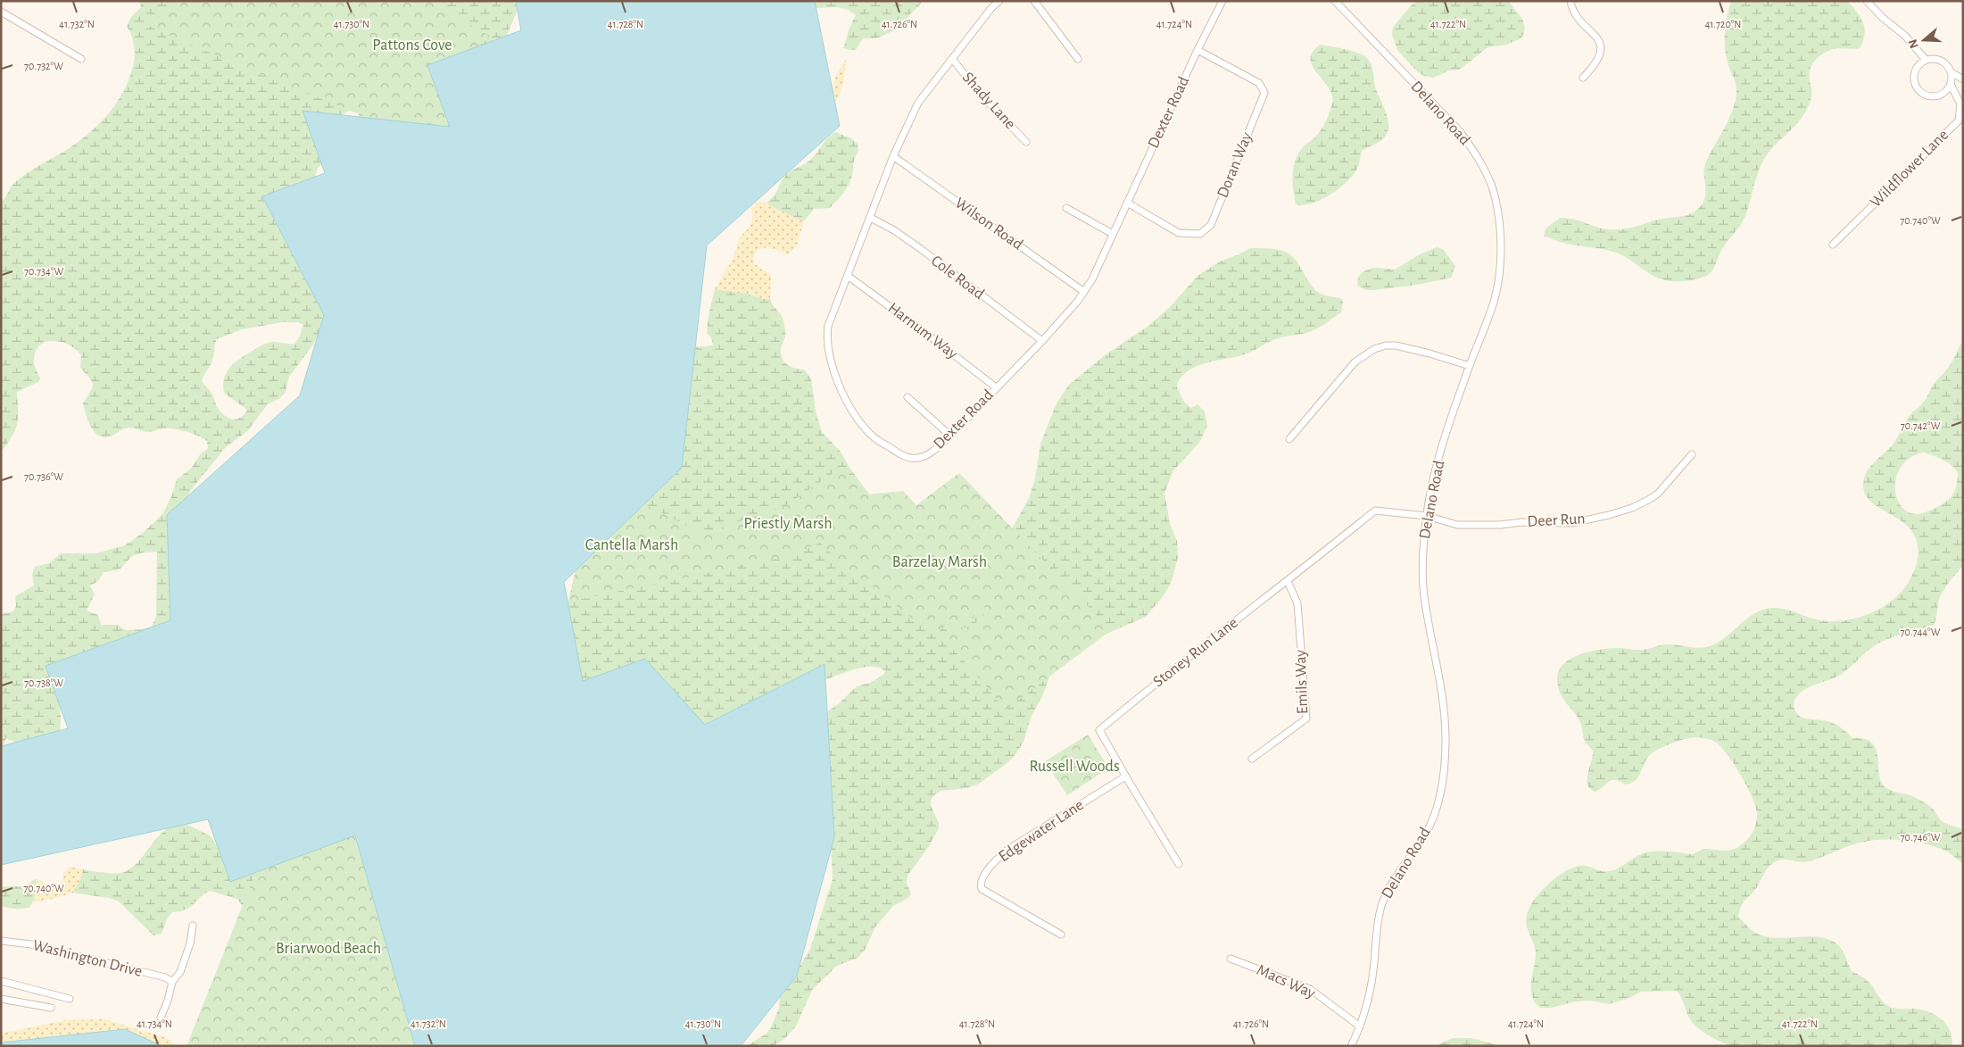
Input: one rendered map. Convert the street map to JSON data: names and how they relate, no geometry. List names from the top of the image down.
{
  "streets": {
    "street": [
      "Shady Lane",
      "Dexter Road",
      "Delano Road",
      "Doran Way",
      "Wildflower Lane",
      "Wilson Road",
      "Cole Road",
      "Harnum Way",
      "Deer Run",
      "Stoney Run Lane",
      "Emils Way",
      "Edgewater Lane",
      "Washington Drive",
      "Macs Way"
    ]
  },
  "crossings": [
    ["Shady Lane", "Dexter Road"],
    ["Dexter Road", "Doran Way"],
    ["Dexter Road", "Wilson Road"],
    ["Dexter Road", "Cole Road"],
    ["Dexter Road", "Harnum Way"],
    ["Delano Road", "Deer Run"],
    ["Delano Road", "Stoney Run Lane"],
    ["Delano Road", "Macs Way"],
    ["Deer Run", "Stoney Run Lane"],
    ["Stoney Run Lane", "Emils Way"],
    ["Stoney Run Lane", "Edgewater Lane"]
  ],
  "parks": [
    "Pattons Cove",
    "Priestly Marsh",
    "Cantella Marsh",
    "Barzelay Marsh",
    "Russell Woods",
    "Briarwood Beach"
  ],
  "north": "left",
  "coordinates": [
    "41.726°N",
    "41.724°N",
    "41.722°N",
    "41.720°N",
    "41.732°N",
    "41.730°N",
    "41.728°N",
    "70.732°W",
    "70.740°W",
    "70.734°W",
    "70.742°W",
    "70.736°W",
    "70.744°W",
    "70.738°W",
    "70.746°W",
    "41.734°N"
  ]
}
